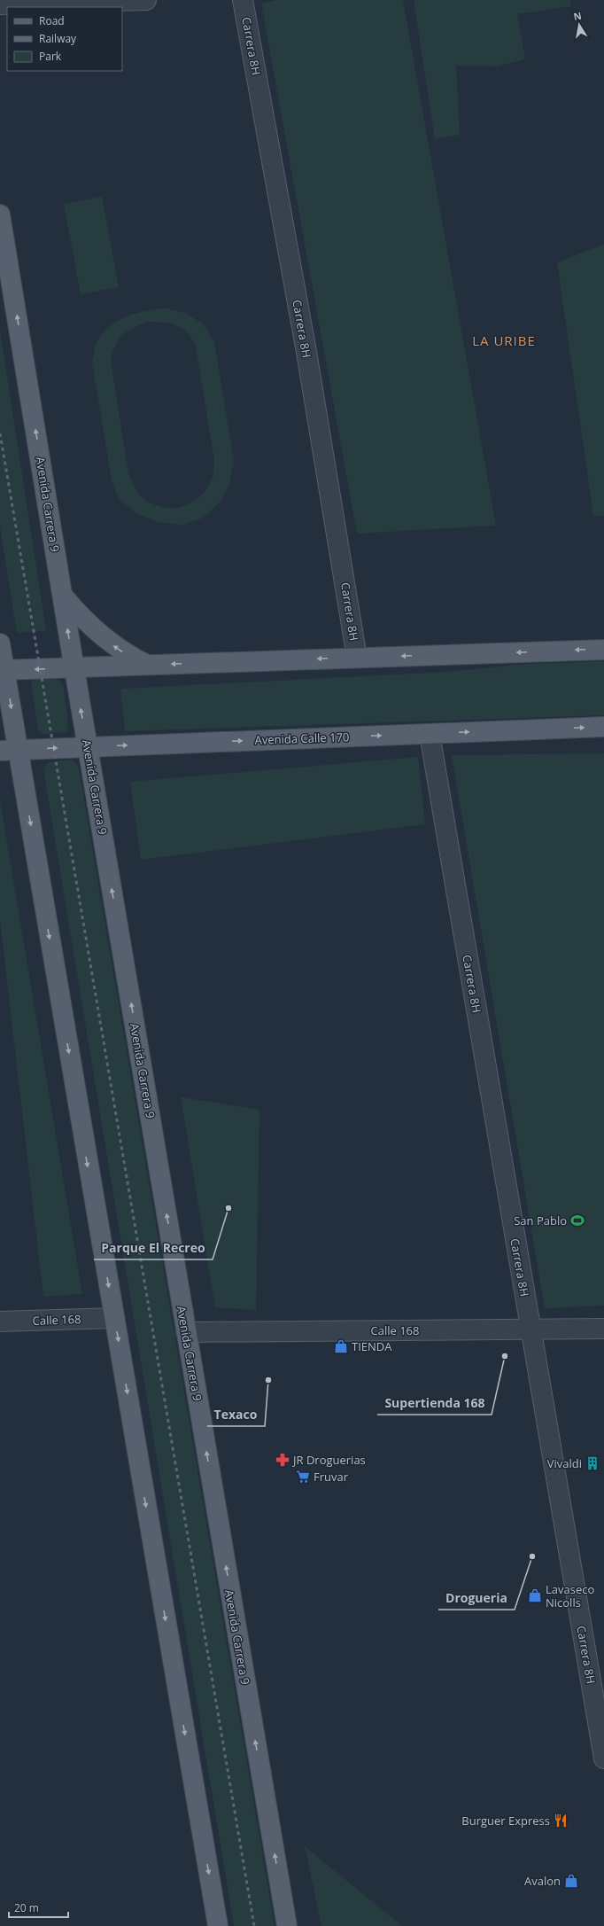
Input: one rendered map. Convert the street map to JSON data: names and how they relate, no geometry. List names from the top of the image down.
{
  "streets": {
    "main road": ["Avenida Carrera 9", "Avenida Calle 170"],
    "street": ["Carrera 8H", "Calle 168"]
  },
  "crossings": [
    ["Carrera 8H", "Avenida Calle 170"],
    ["Carrera 8H", "Calle 168"],
    ["Avenida Carrera 9", "Avenida Calle 170"],
    ["Avenida Carrera 9", "Calle 168"]
  ],
  "districts": ["LA URIBE"],
  "places": {
    "other": [
      "Parque El Recreo",
      "Supertienda 168",
      "Texaco",
      "Drogueria"
    ],
    "sports": ["San Pablo"],
    "shop": ["TIENDA", "Lavaseco Nicolls", "Avalon"],
    "pharmacy": ["JR Droguerias"],
    "building": ["Vivaldi"],
    "supermarket": ["Fruvar"],
    "restaurant": ["Burguer Express"]
  },
  "legend": ["Road", "Railway", "Park"],
  "scale_bar": "20 m",
  "north": "top"
}
